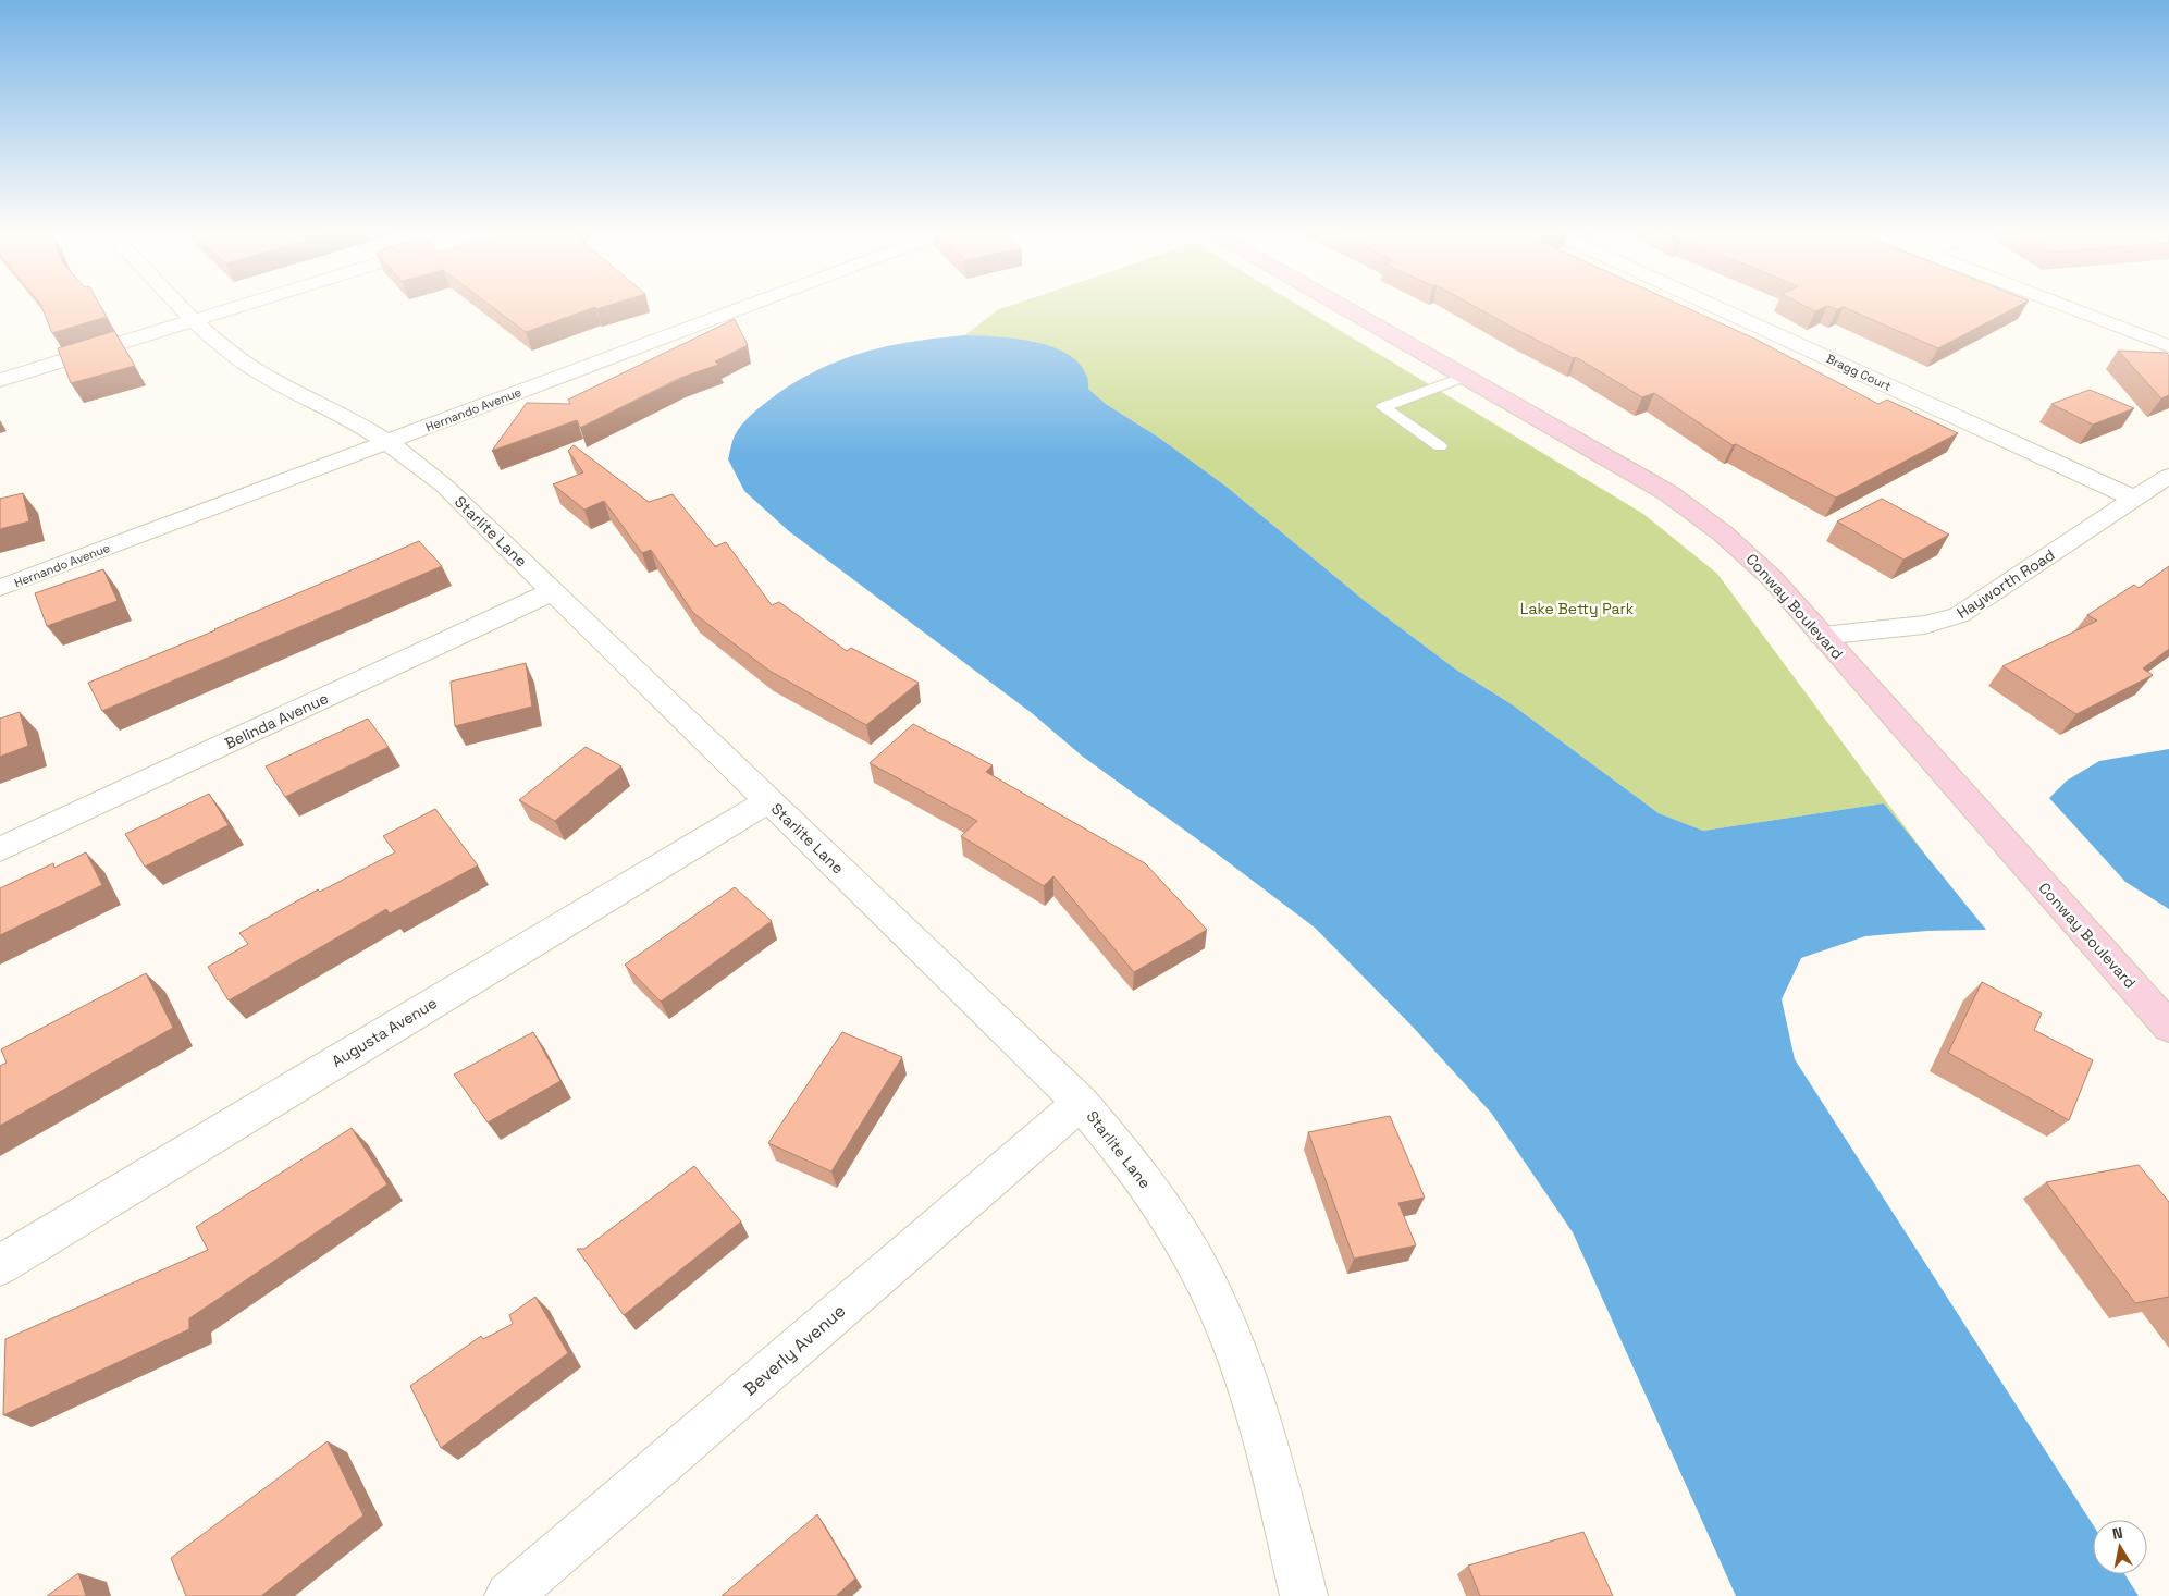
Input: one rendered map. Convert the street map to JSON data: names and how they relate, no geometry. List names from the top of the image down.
{
  "streets": {
    "street": [
      "Bragg Court",
      "Hernando Avenue",
      "Starlite Lane",
      "Hayworth Road",
      "Conway Boulevard",
      "Belinda Avenue",
      "Augusta Avenue",
      "Beverly Avenue"
    ]
  },
  "crossings": [
    ["Bragg Court", "Hayworth Road"],
    ["Hernando Avenue", "Starlite Lane"],
    ["Starlite Lane", "Belinda Avenue"],
    ["Starlite Lane", "Augusta Avenue"],
    ["Starlite Lane", "Beverly Avenue"],
    ["Hayworth Road", "Conway Boulevard"]
  ],
  "parks": ["Lake Betty Park"],
  "north": "top"
}
